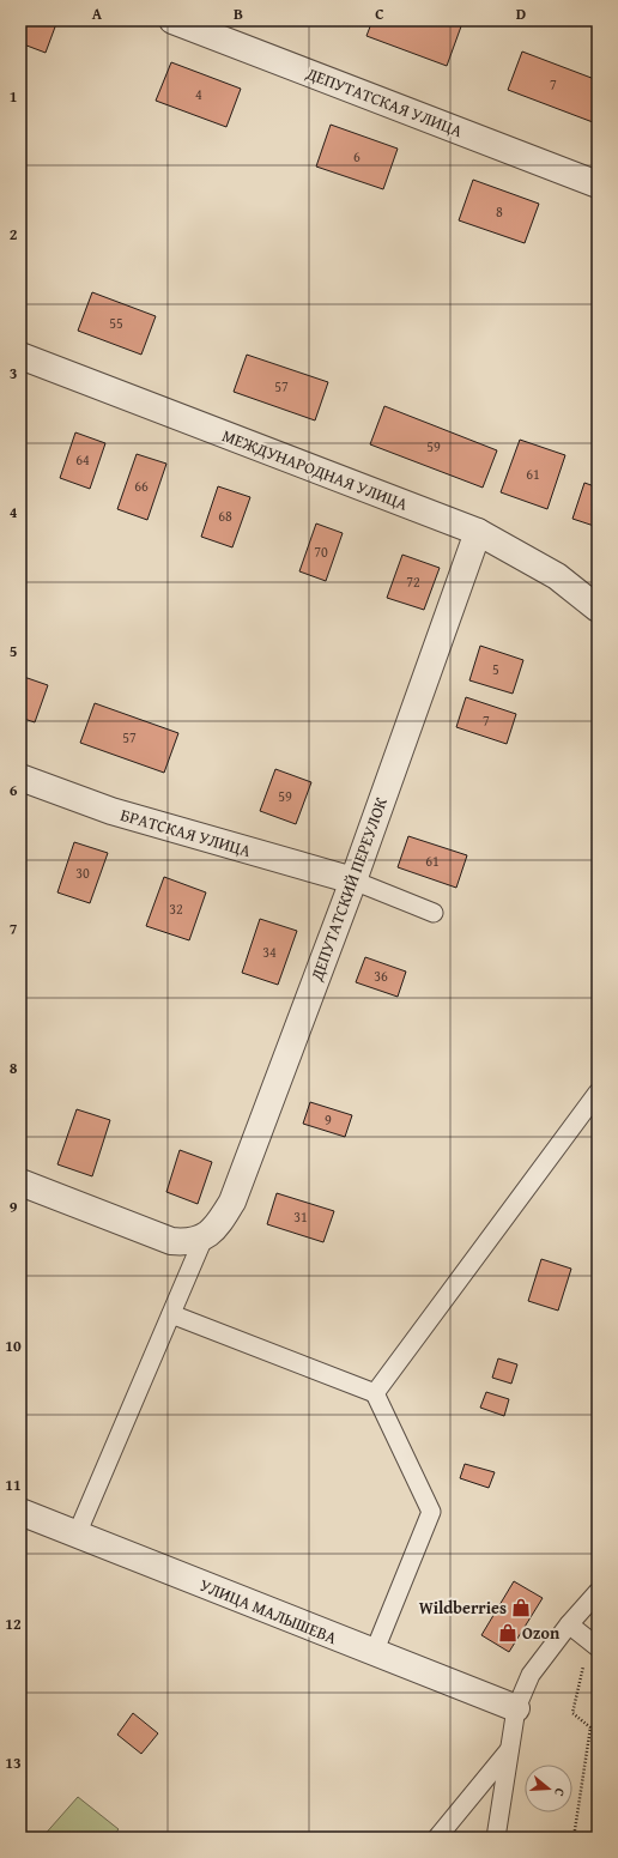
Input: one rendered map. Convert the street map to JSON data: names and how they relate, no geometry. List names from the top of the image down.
{
  "streets": {
    "street": [
      "ДЕПУТАТСКАЯ УЛИЦА",
      "МЕЖДУНАРОДНАЯ УЛИЦА",
      "БРАТСКАЯ УЛИЦА",
      "ДЕПУТАТСКИЙ ПЕРЕУЛОК",
      "УЛИЦА МАЛЫШЕВА"
    ]
  },
  "crossings": [
    ["МЕЖДУНАРОДНАЯ УЛИЦА", "ДЕПУТАТСКИЙ ПЕРЕУЛОК"],
    ["БРАТСКАЯ УЛИЦА", "ДЕПУТАТСКИЙ ПЕРЕУЛОК"]
  ],
  "places": {
    "shop": ["Wildberries", "Ozon"]
  },
  "house_numbers": [
    "7",
    "4",
    "6",
    "8",
    "55",
    "57",
    "59",
    "64",
    "61",
    "66",
    "68",
    "70",
    "72",
    "5",
    "7",
    "57",
    "59",
    "61",
    "30",
    "32",
    "34",
    "36",
    "9",
    "31"
  ],
  "north": "right",
  "grid": {
    "columns": [
      "A",
      "B",
      "C",
      "D"
    ],
    "rows": [
      "1",
      "2",
      "3",
      "4",
      "5",
      "6",
      "7",
      "8",
      "9",
      "10",
      "11",
      "12",
      "13"
    ]
  }
}
